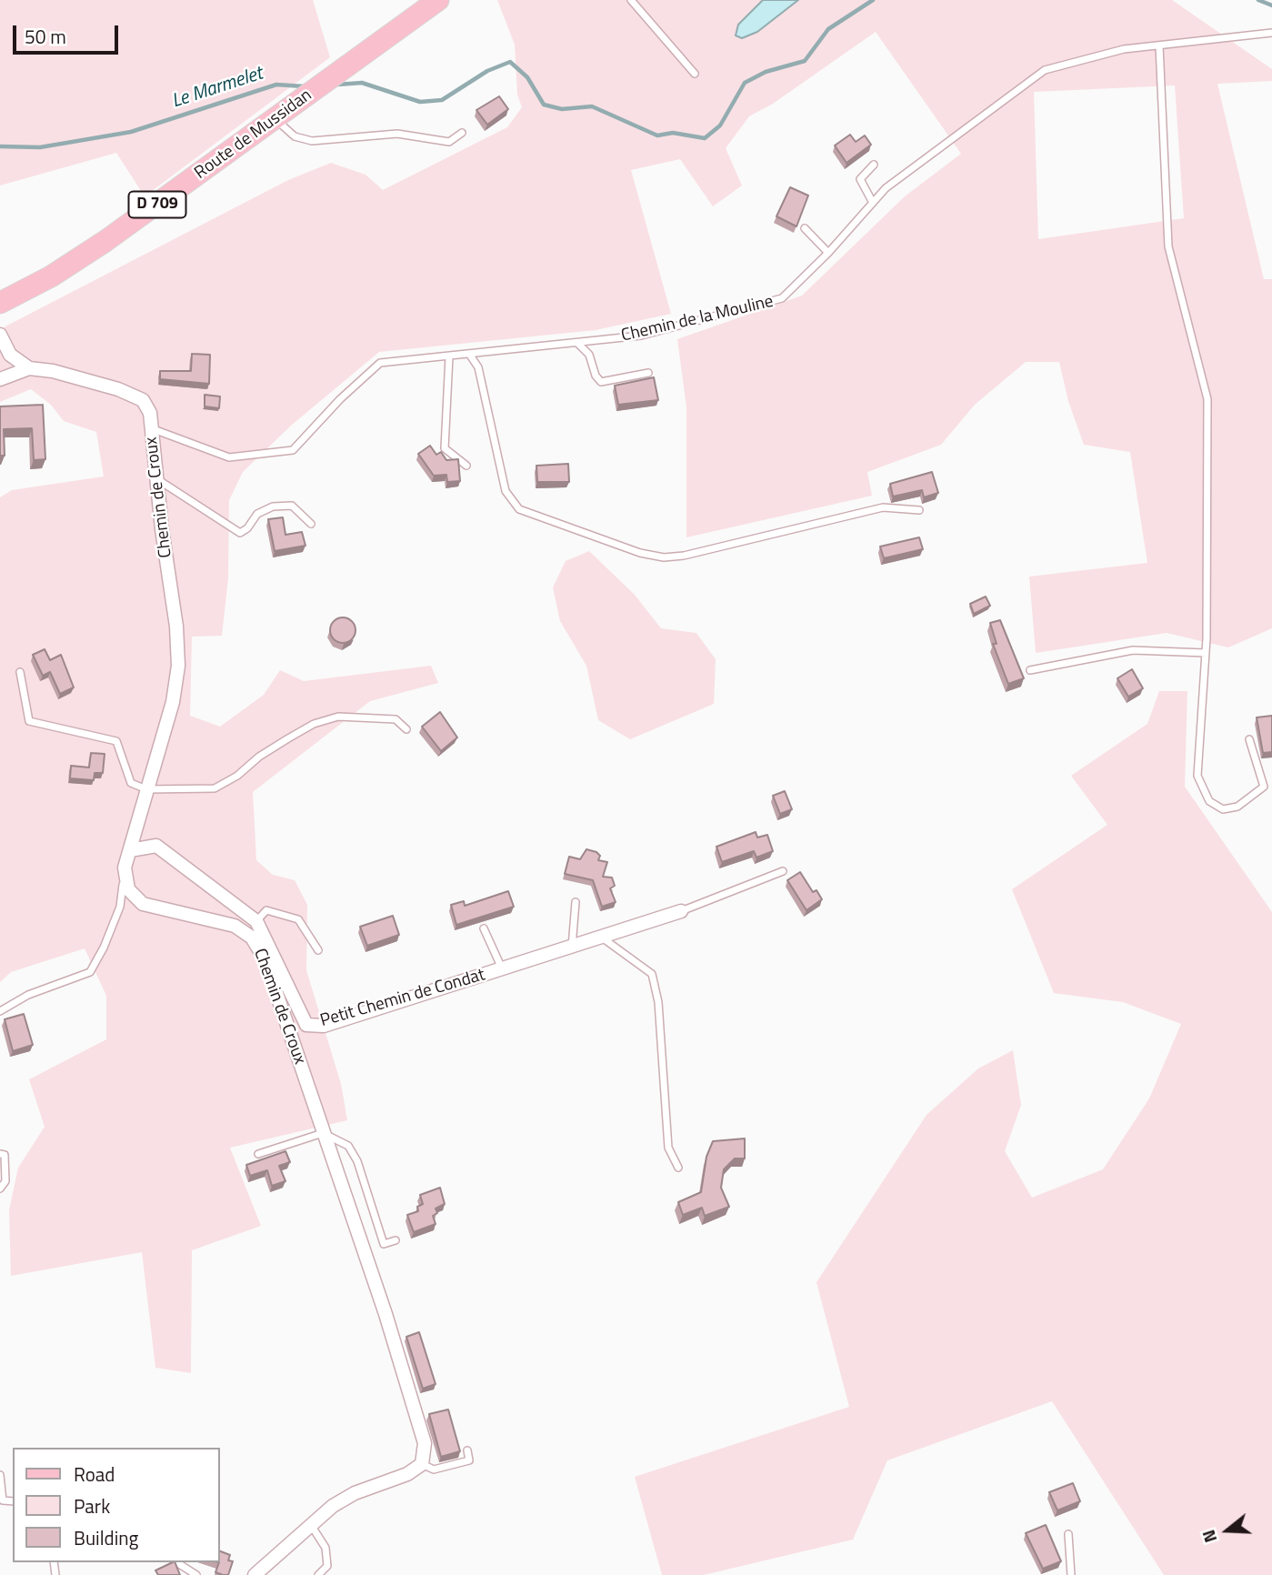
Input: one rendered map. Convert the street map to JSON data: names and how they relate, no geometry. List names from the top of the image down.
{
  "streets": {
    "main road": ["Route de Mussidan", "D 709"],
    "street": ["Chemin de Croux", "Petit Chemin de Condat"],
    "lane": ["Chemin de la Mouline"]
  },
  "crossings": [
    ["Route de Mussidan", "D 709"],
    ["Chemin de la Mouline", "Chemin de Croux"],
    ["Chemin de Croux", "Petit Chemin de Condat"]
  ],
  "water": ["Le Marmelet"],
  "legend": ["Road", "Park", "Building"],
  "scale_bar": "50 m",
  "north": "left"
}
